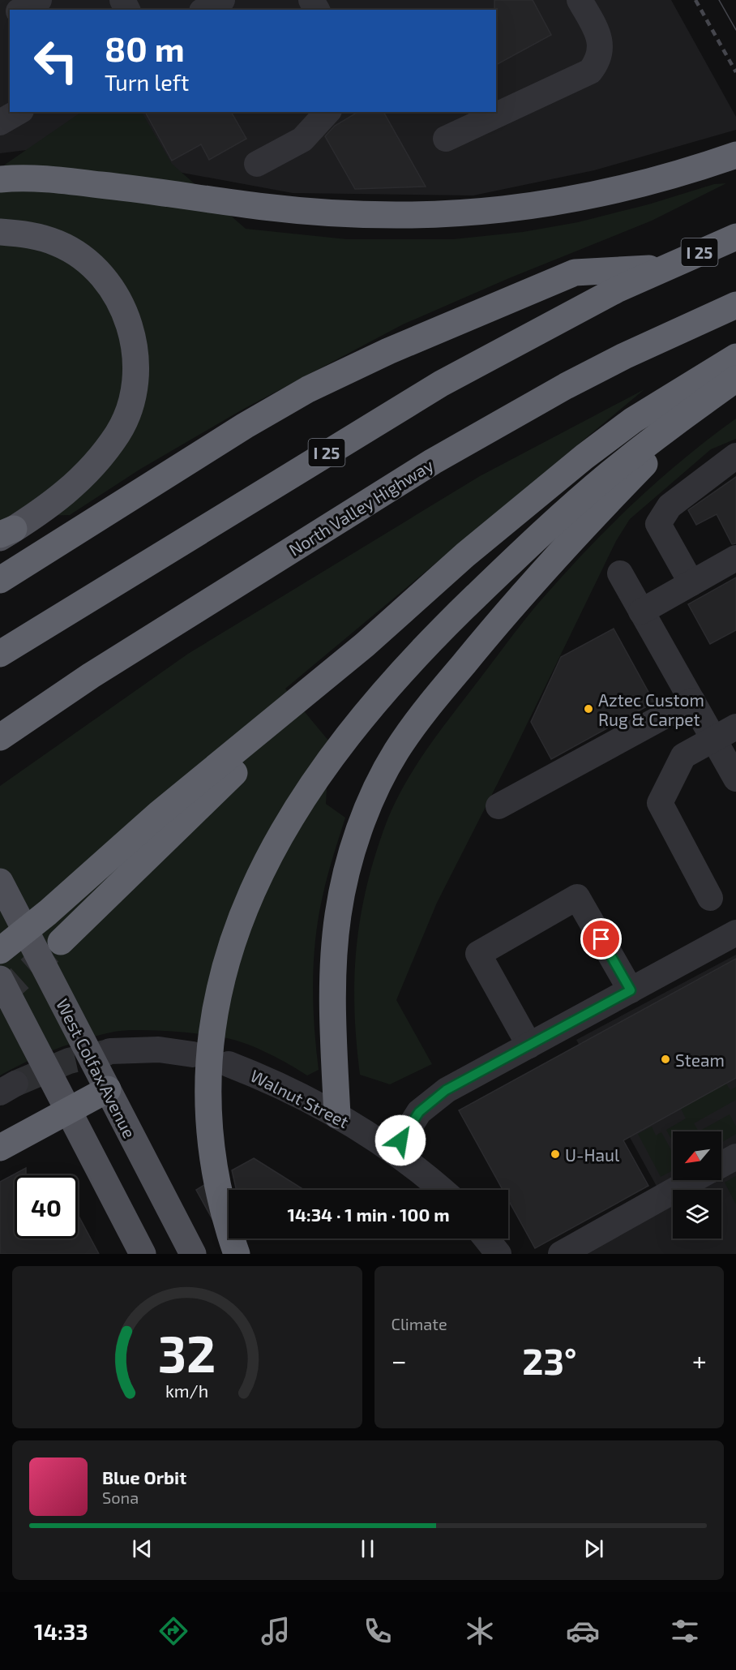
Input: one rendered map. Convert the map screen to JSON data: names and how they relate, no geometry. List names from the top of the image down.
{
  "streets": {
    "highway": ["I 25", "North Valley Highway"],
    "main road": ["West Colfax Avenue"],
    "street": ["Walnut Street"]
  },
  "places": ["Aztec Custom Rug & Carpet", "Steam", "U-Haul"],
  "north": "bottom left",
  "page": {
    "turn": ["80 m", "Turn left"],
    "limit": "40",
    "trip": "14:34 · 1 min · 100 m",
    "tile": "Climate",
    "heat": ["−", "23°", "+"],
    "song": ["Blue Orbit", "Sona"],
    "tabs": "14:33",
    "gauge": ["32", "km/h"]
  }
}
